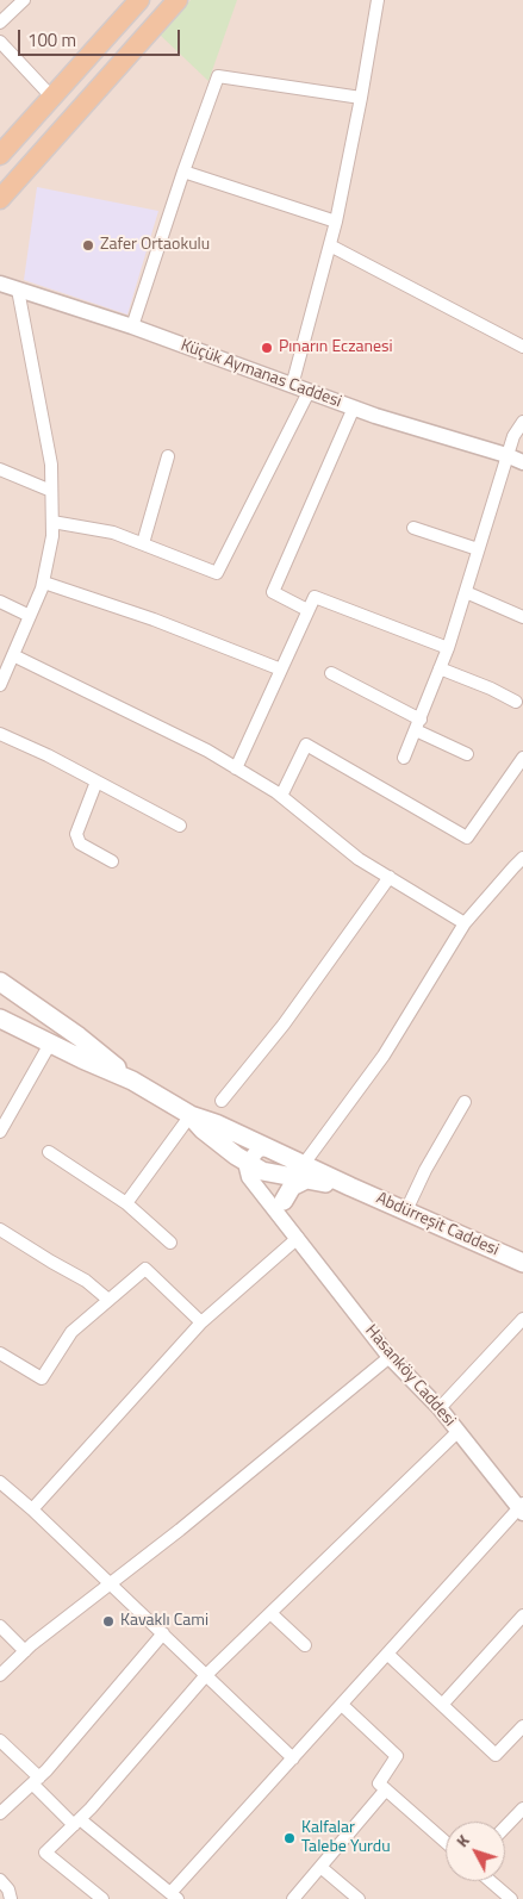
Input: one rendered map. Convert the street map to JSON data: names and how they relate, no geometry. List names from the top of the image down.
{
  "streets": {
    "main road": ["Abdürreşit Caddesi"],
    "street": ["Küçük Aymanas Caddesi", "Hasanköy Caddesi"]
  },
  "crossings": [
    ["Abdürreşit Caddesi", "Hasanköy Caddesi"]
  ],
  "places": [
    "Zafer Ortaokulu",
    "Pınarın Eczanesi",
    "Kavaklı Cami",
    "Kalfalar Talebe Yurdu"
  ],
  "scale_bar": "100 m",
  "north": "top left"
}
